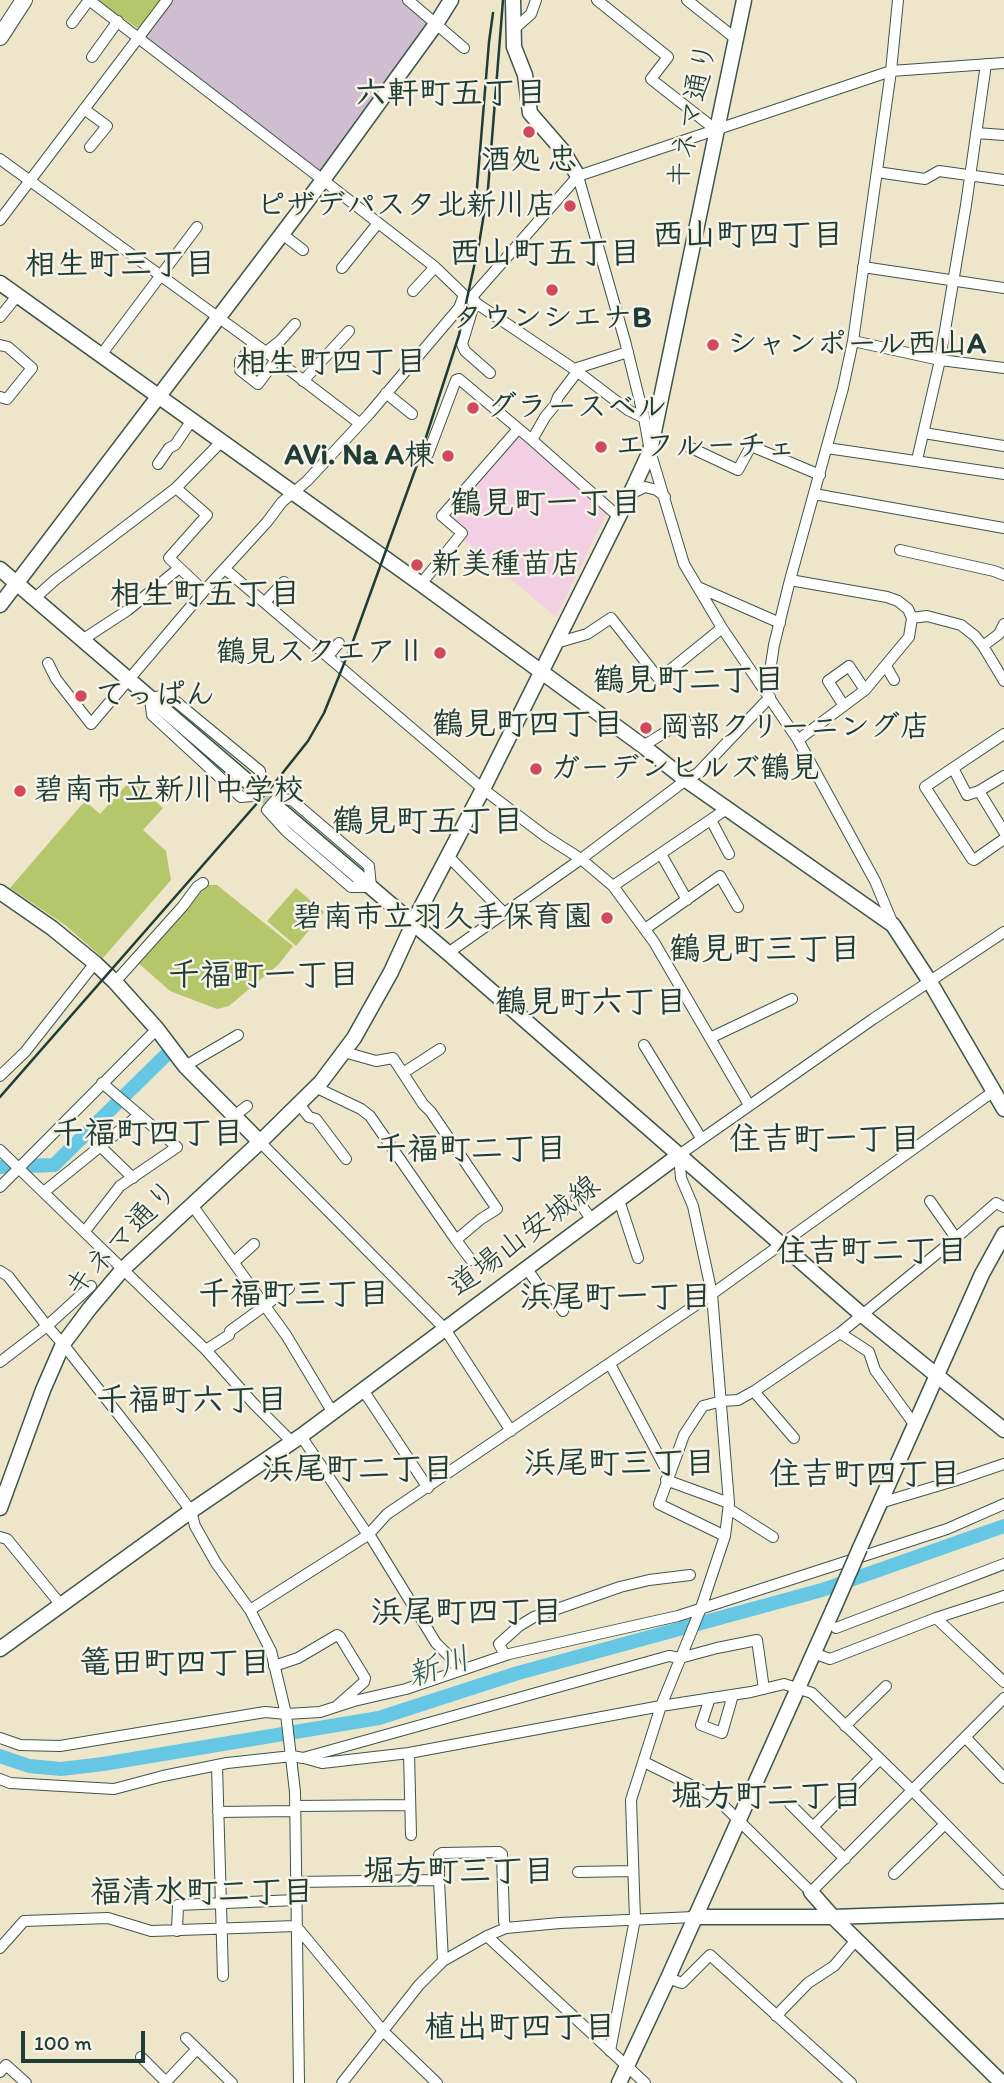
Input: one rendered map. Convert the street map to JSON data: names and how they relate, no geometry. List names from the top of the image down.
{
  "streets": {
    "street": ["キネマ通り", "道場山安城線"]
  },
  "districts": [
    "六軒町五丁目",
    "西山町四丁目",
    "西山町五丁目",
    "相生町三丁目",
    "相生町四丁目",
    "鶴見町一丁目",
    "相生町五丁目",
    "鶴見町二丁目",
    "鶴見町四丁目",
    "鶴見町五丁目",
    "鶴見町三丁目",
    "千福町一丁目",
    "鶴見町六丁目",
    "千福町四丁目",
    "住吉町一丁目",
    "千福町二丁目",
    "住吉町二丁目",
    "千福町三丁目",
    "浜尾町一丁目",
    "千福町六丁目",
    "浜尾町三丁目",
    "浜尾町二丁目",
    "住吉町四丁目",
    "浜尾町四丁目",
    "篭田町四丁目",
    "堀方町二丁目",
    "堀方町三丁目",
    "福清水町二丁目",
    "植出町四丁目"
  ],
  "water": ["新川"],
  "places": [
    "酒処 忠",
    "ピザデパスタ北新川店",
    "タウンシエナB",
    "シャンポール西山A",
    "グラースベル",
    "エフルーチェ",
    "AVi. Na A棟",
    "新美種苗店",
    "鶴見スクエアⅡ",
    "てっぱん",
    "岡部クリーニング店",
    "ガーデンヒルズ鶴見",
    "碧南市立新川中学校",
    "碧南市立羽久手保育園"
  ],
  "scale_bar": "100 m"
}
